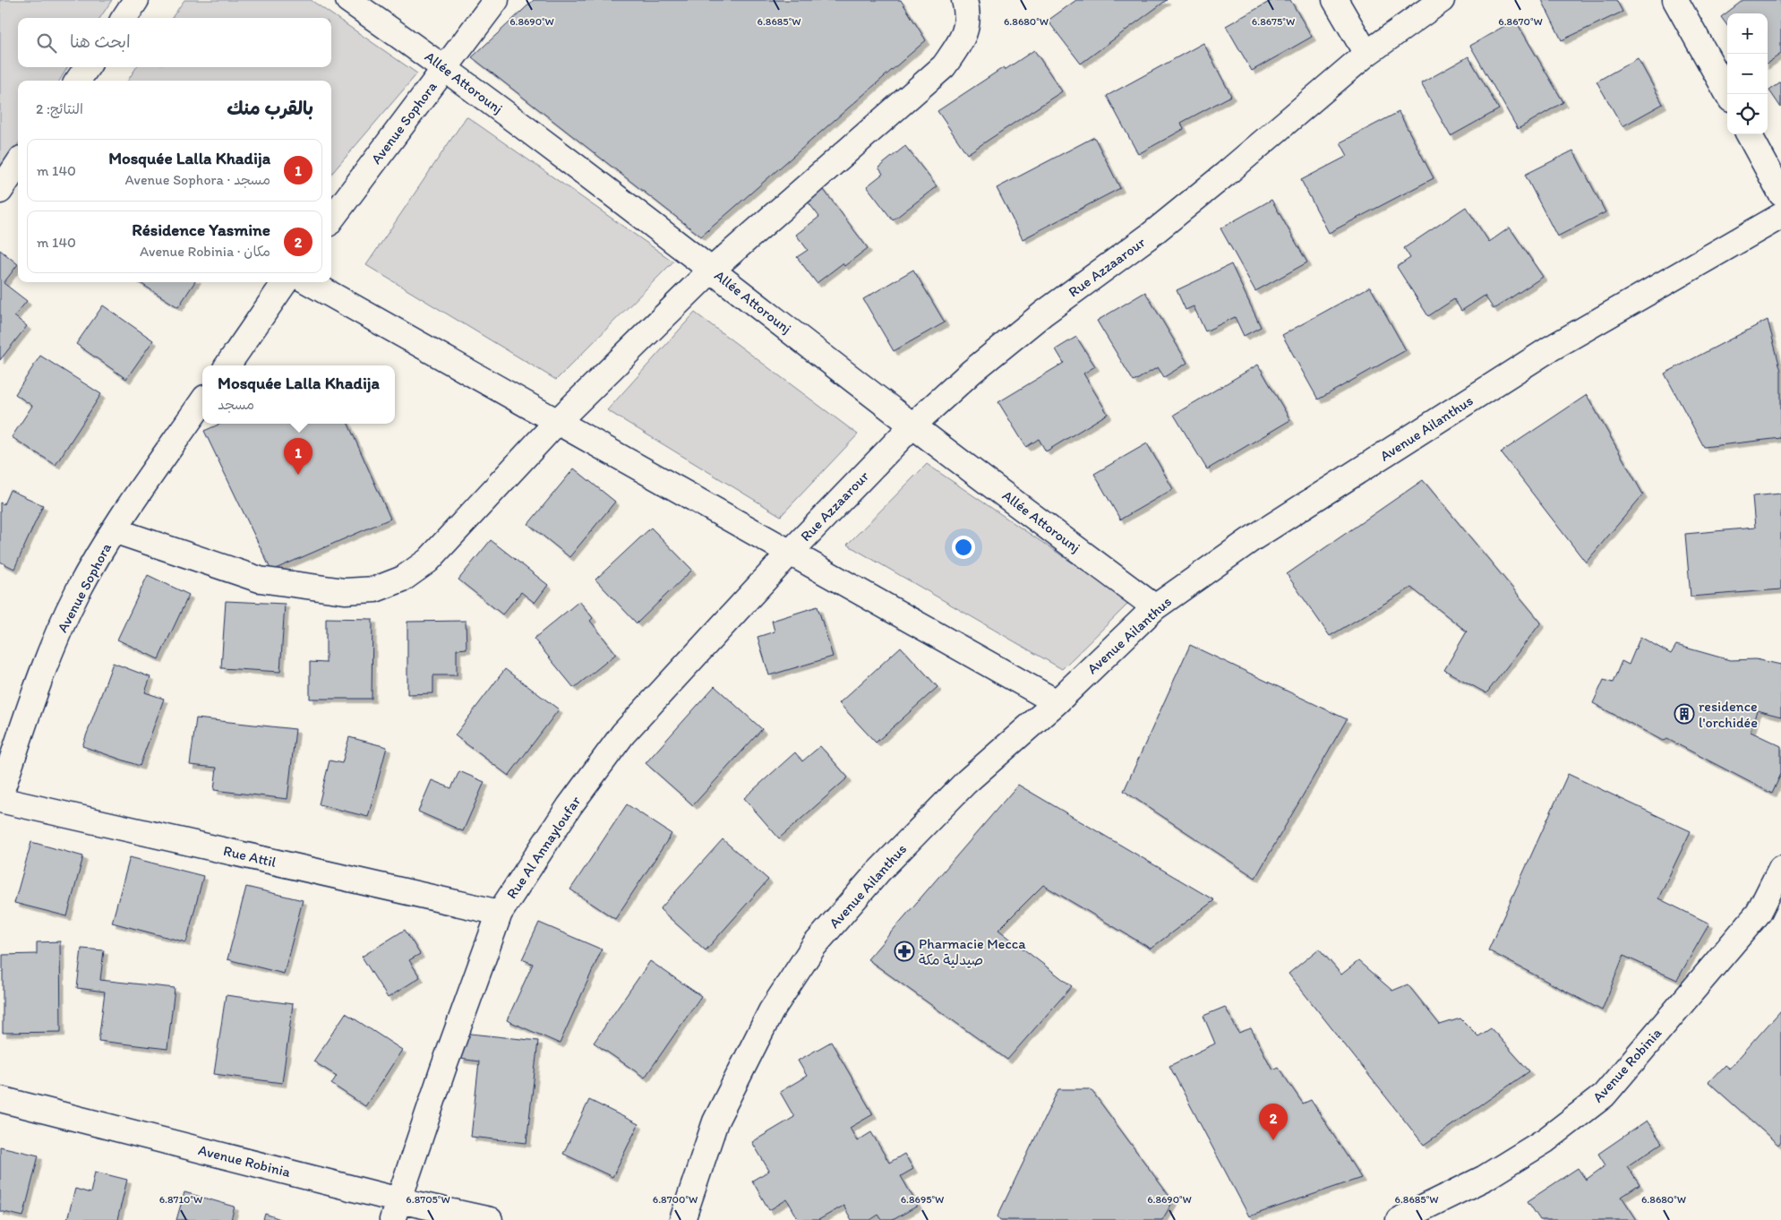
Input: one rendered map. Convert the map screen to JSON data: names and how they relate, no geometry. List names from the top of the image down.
{
  "streets": {
    "street": [
      "Allée Attorounj",
      "Avenue Sophora",
      "Rue Azzaarour",
      "Avenue Ailanthus",
      "Rue Al Annayloufar",
      "Rue Attil",
      "Avenue Robinia"
    ]
  },
  "crossings": [
    ["Allée Attorounj", "Avenue Sophora"],
    ["Allée Attorounj", "Rue Azzaarour"],
    ["Allée Attorounj", "Avenue Ailanthus"],
    ["Rue Azzaarour", "Rue Al Annayloufar"],
    ["Rue Al Annayloufar", "Rue Attil"],
    ["Rue Al Annayloufar", "Avenue Robinia"]
  ],
  "places": {
    "building": ["residence l'orchidée"],
    "pharmacy": ["Pharmacie Mecca صيدلية مكة"]
  },
  "page": {
    "map_buttons": ["+", "−"],
    "search": "ابحث هنا",
    "heading": ["بالقرب منك", "النتائج: 2"],
    "list": [
      {
        "mark": "1",
        "name": "Mosquée Lalla Khadija",
        "note": "مسجد · Avenue Sophora",
        "value": "140 m"
      },
      {
        "mark": "2",
        "name": "Résidence Yasmine",
        "note": "مكان · Avenue Robinia",
        "value": "140 m"
      }
    ],
    "popup": ["Mosquée Lalla Khadija", "مسجد"],
    "pins": ["1", "2"]
  },
  "coordinates": [
    "6.8690°W",
    "6.8685°W",
    "6.8680°W",
    "6.8675°W",
    "6.8670°W",
    "6.8710°W",
    "6.8705°W",
    "6.8700°W",
    "6.8695°W"
  ]
}
